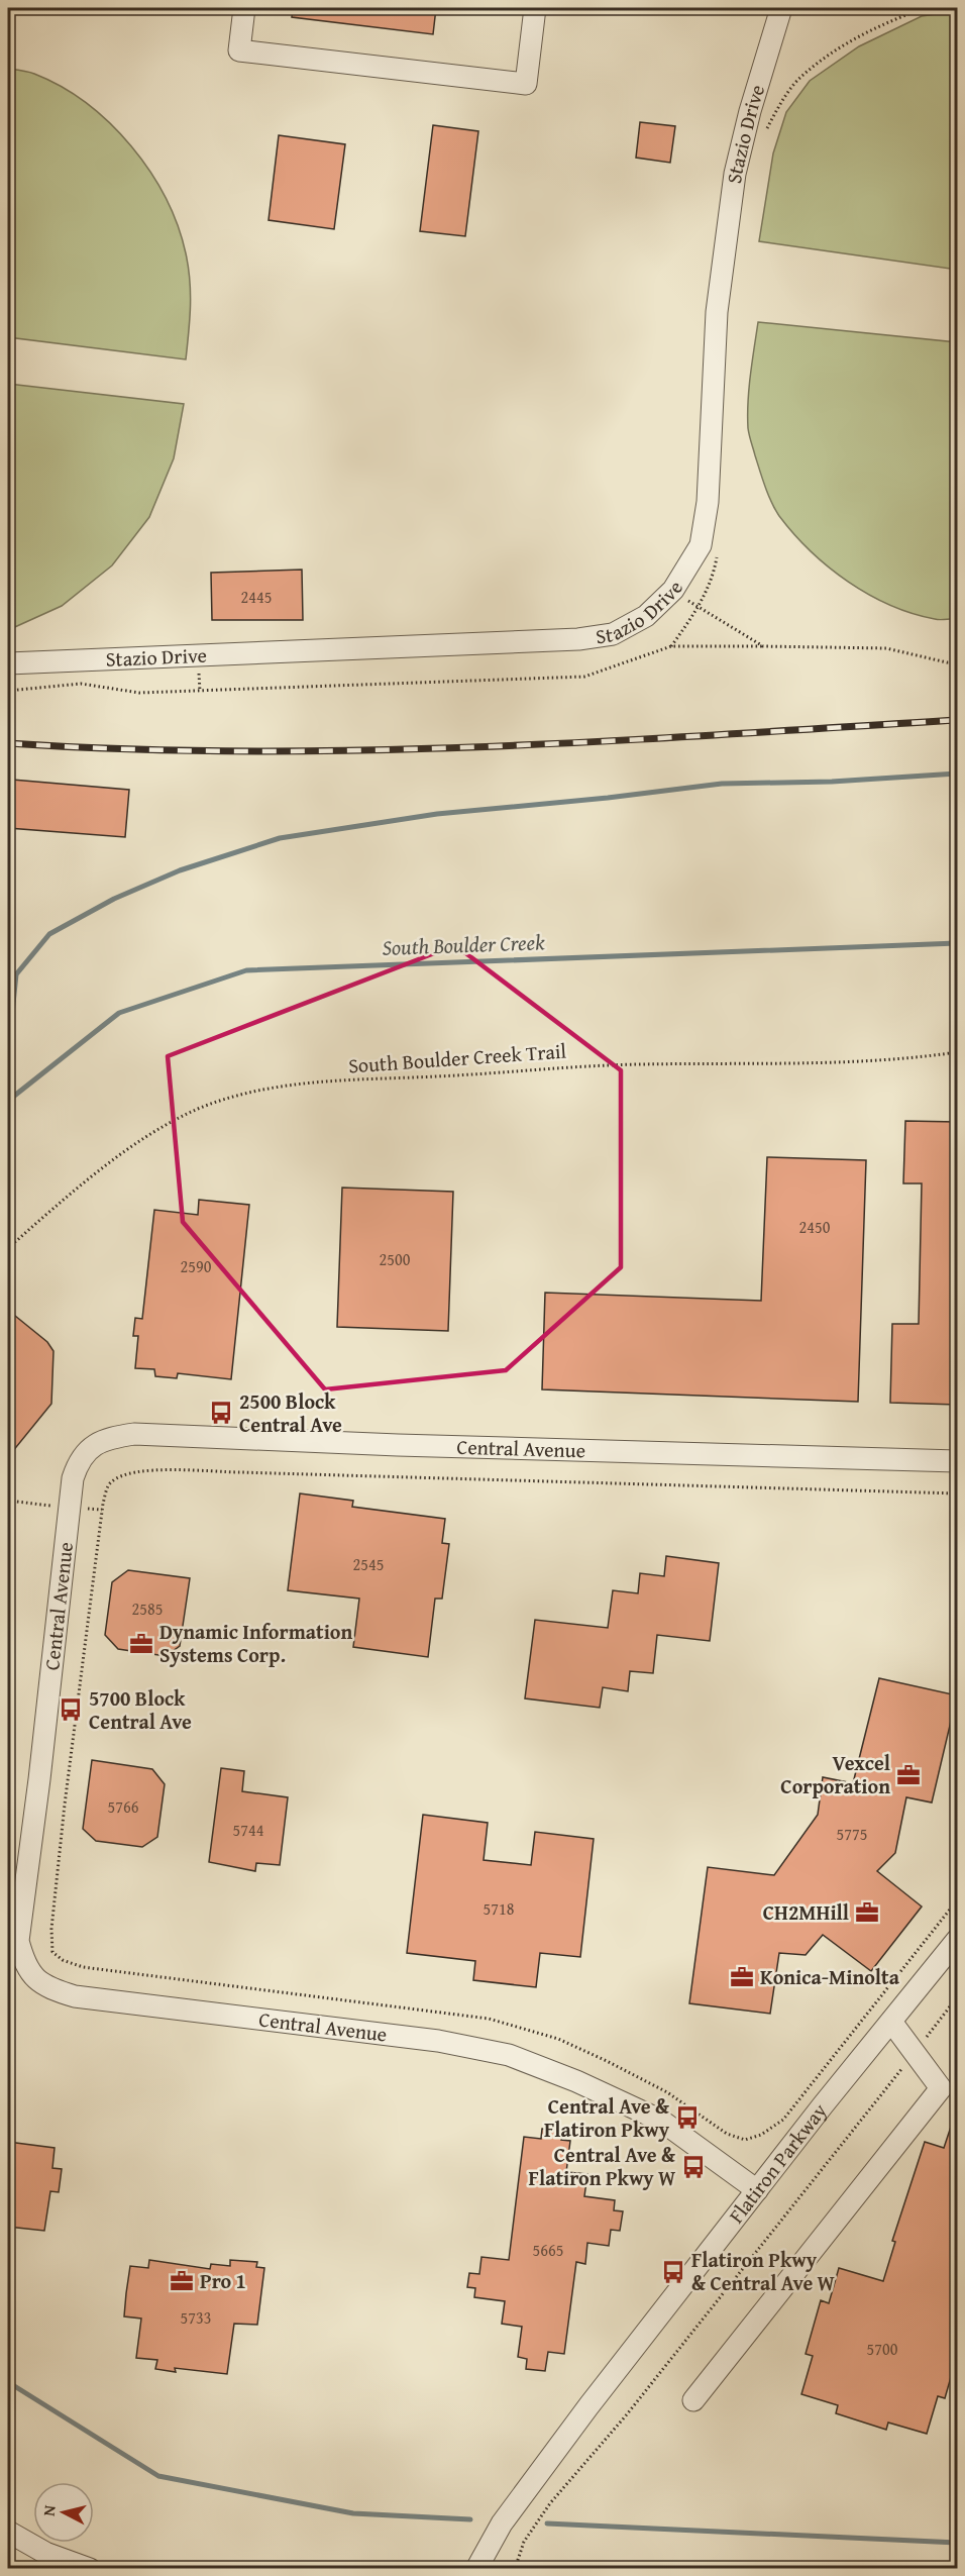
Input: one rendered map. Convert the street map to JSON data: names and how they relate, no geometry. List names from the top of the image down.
{
  "streets": {
    "street": ["Stazio Drive", "Central Avenue", "Flatiron Parkway"],
    "path": ["South Boulder Creek Trail"]
  },
  "crossings": [
    ["Central Avenue", "Flatiron Parkway"]
  ],
  "water": ["South Boulder Creek"],
  "places": {
    "bus stop": [
      "2500 Block Central Ave",
      "5700 Block Central Ave",
      "Central Ave & Flatiron Pkwy",
      "Central Ave & Flatiron Pkwy W",
      "Flatiron Pkwy & Central Ave W"
    ],
    "office": [
      "Dynamic Information Systems Corp.",
      "Vexcel Corporation",
      "CH2MHill",
      "Konica-Minolta",
      "Pro 1"
    ]
  },
  "house_numbers": [
    "2445",
    "2450",
    "2500",
    "2590",
    "2545",
    "2585",
    "5766",
    "5744",
    "5775",
    "5718",
    "5665",
    "5733",
    "5700"
  ],
  "north": "left"
}
